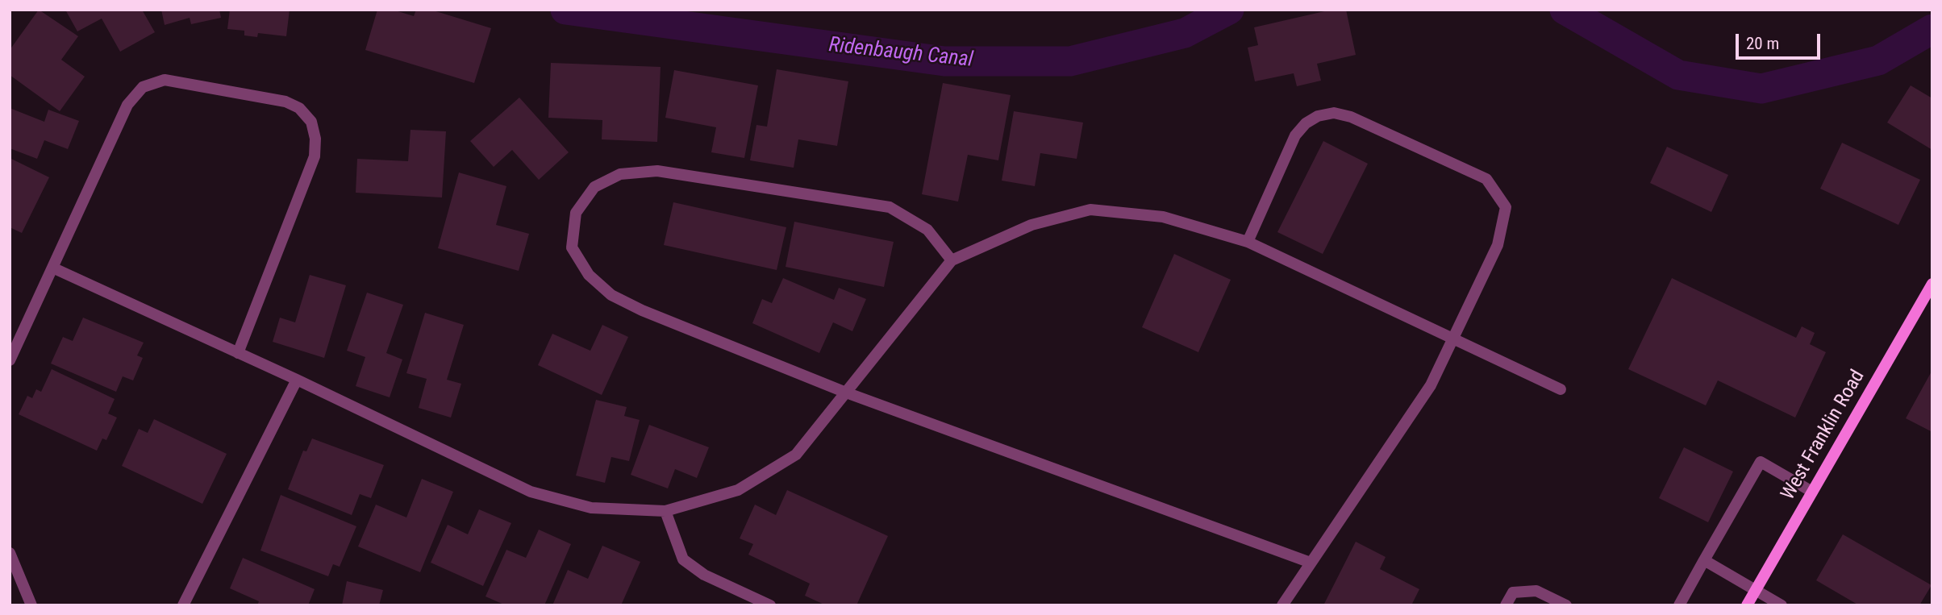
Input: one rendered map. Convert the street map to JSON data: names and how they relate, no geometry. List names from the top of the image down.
{
  "streets": {
    "main road": ["West Franklin Road"]
  },
  "water": ["Ridenbaugh Canal"],
  "scale_bar": "20 m"
}
